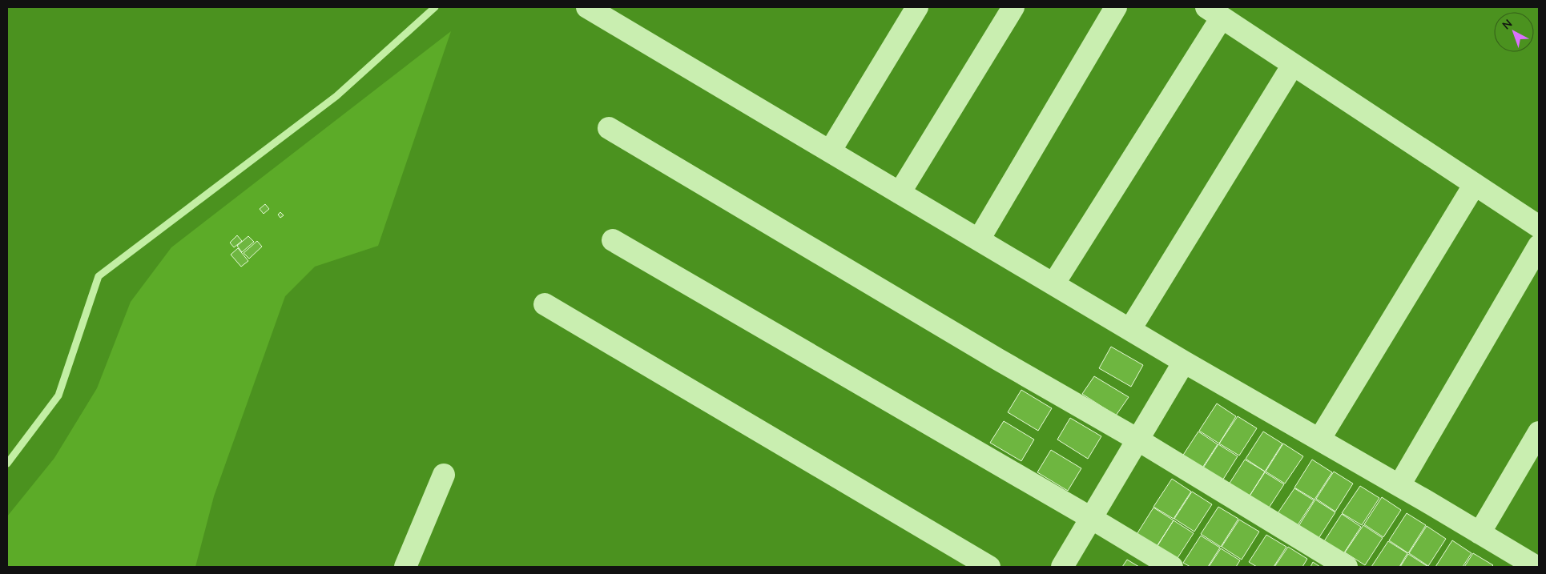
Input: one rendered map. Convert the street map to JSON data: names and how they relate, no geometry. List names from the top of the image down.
{
  "north": "top left"
}
